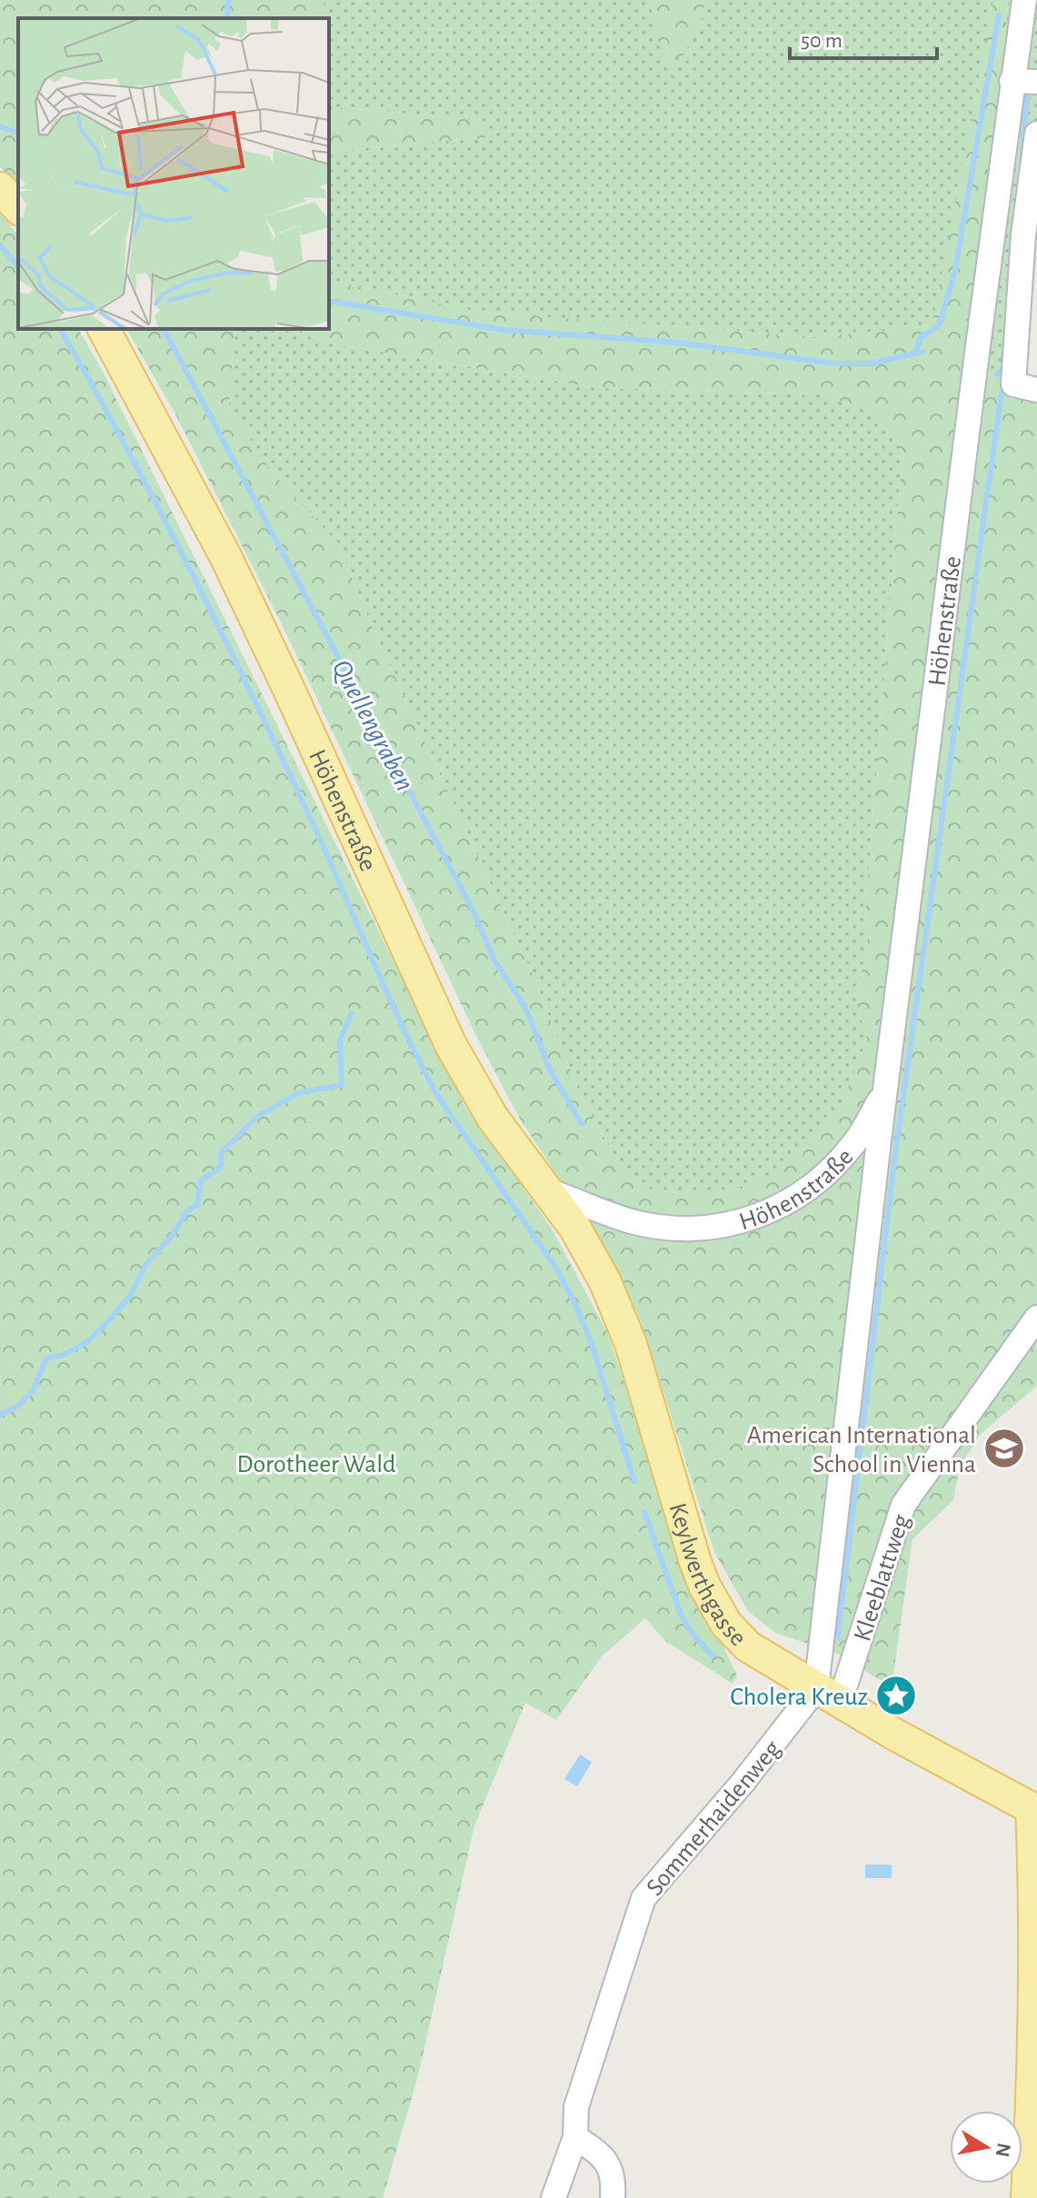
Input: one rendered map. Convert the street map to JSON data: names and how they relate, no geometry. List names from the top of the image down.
{
  "streets": {
    "main road": ["Höhenstraße", "Keylwerthgasse"],
    "street": ["Kleeblattweg", "Sommerhaidenweg"]
  },
  "crossings": [
    ["Höhenstraße", "Keylwerthgasse"],
    ["Keylwerthgasse", "Kleeblattweg"],
    ["Keylwerthgasse", "Sommerhaidenweg"],
    ["Kleeblattweg", "Sommerhaidenweg"]
  ],
  "water": ["Quellengraben"],
  "parks": ["Dorotheer Wald"],
  "places": {
    "school or university": ["American International School in Vienna"],
    "place": ["Cholera Kreuz"]
  },
  "scale_bar": "50 m",
  "north": "right"
}
